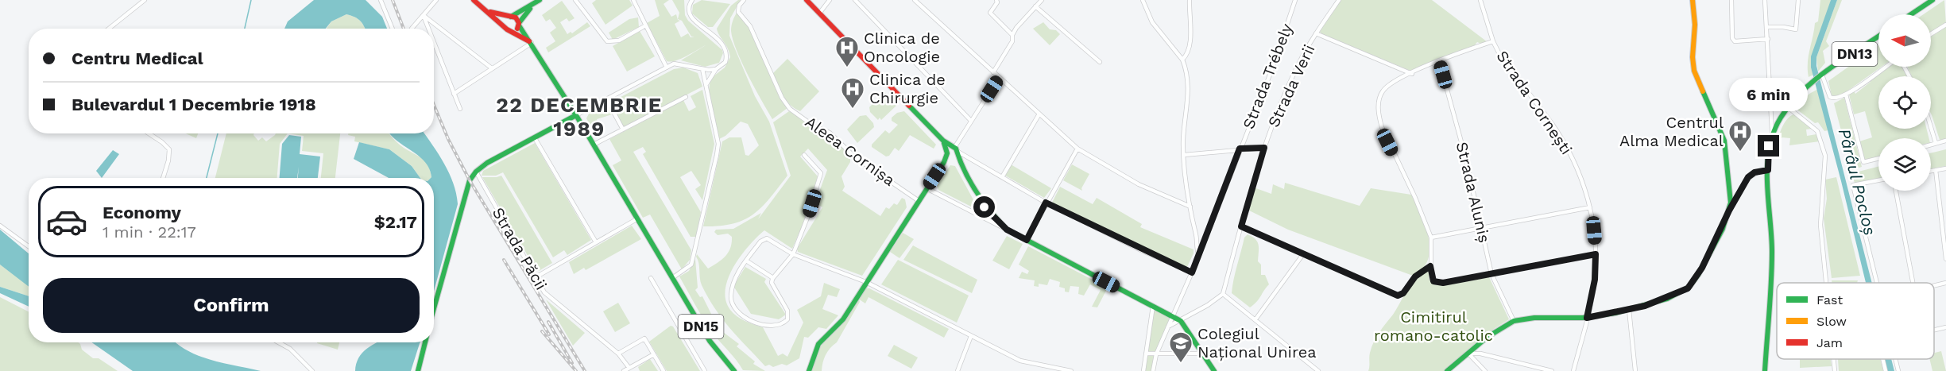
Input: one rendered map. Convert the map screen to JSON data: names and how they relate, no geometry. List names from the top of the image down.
{
  "streets": {
    "main road": ["DN13", "DN15"],
    "street": [
      "Strada Trébely",
      "Strada Verii",
      "Strada Cornești",
      "Aleea Cornișa",
      "Strada Aluniș",
      "Strada Păcii"
    ]
  },
  "districts": ["22 DECEMBRIE 1989"],
  "water": ["Pârâul Pocloș"],
  "parks": ["Cimitirul romano-catolic"],
  "places": {
    "hospital": ["Clinica de Oncologie", "Clinica de Chirurgie", "Centrul Alma Medical"],
    "school or university": ["Colegiul Național Unirea"]
  },
  "legend": ["Fast", "Slow", "Jam"],
  "north": "left",
  "page": {
    "banner": ["Centru Medical", "Bulevardul 1 Decembrie 1918"],
    "bubble": "6 min",
    "list": [
      {
        "name": "Economy",
        "note": "1 min · 22:17",
        "value": "$2.17"
      }
    ],
    "buttons": "Confirm"
  }
}
